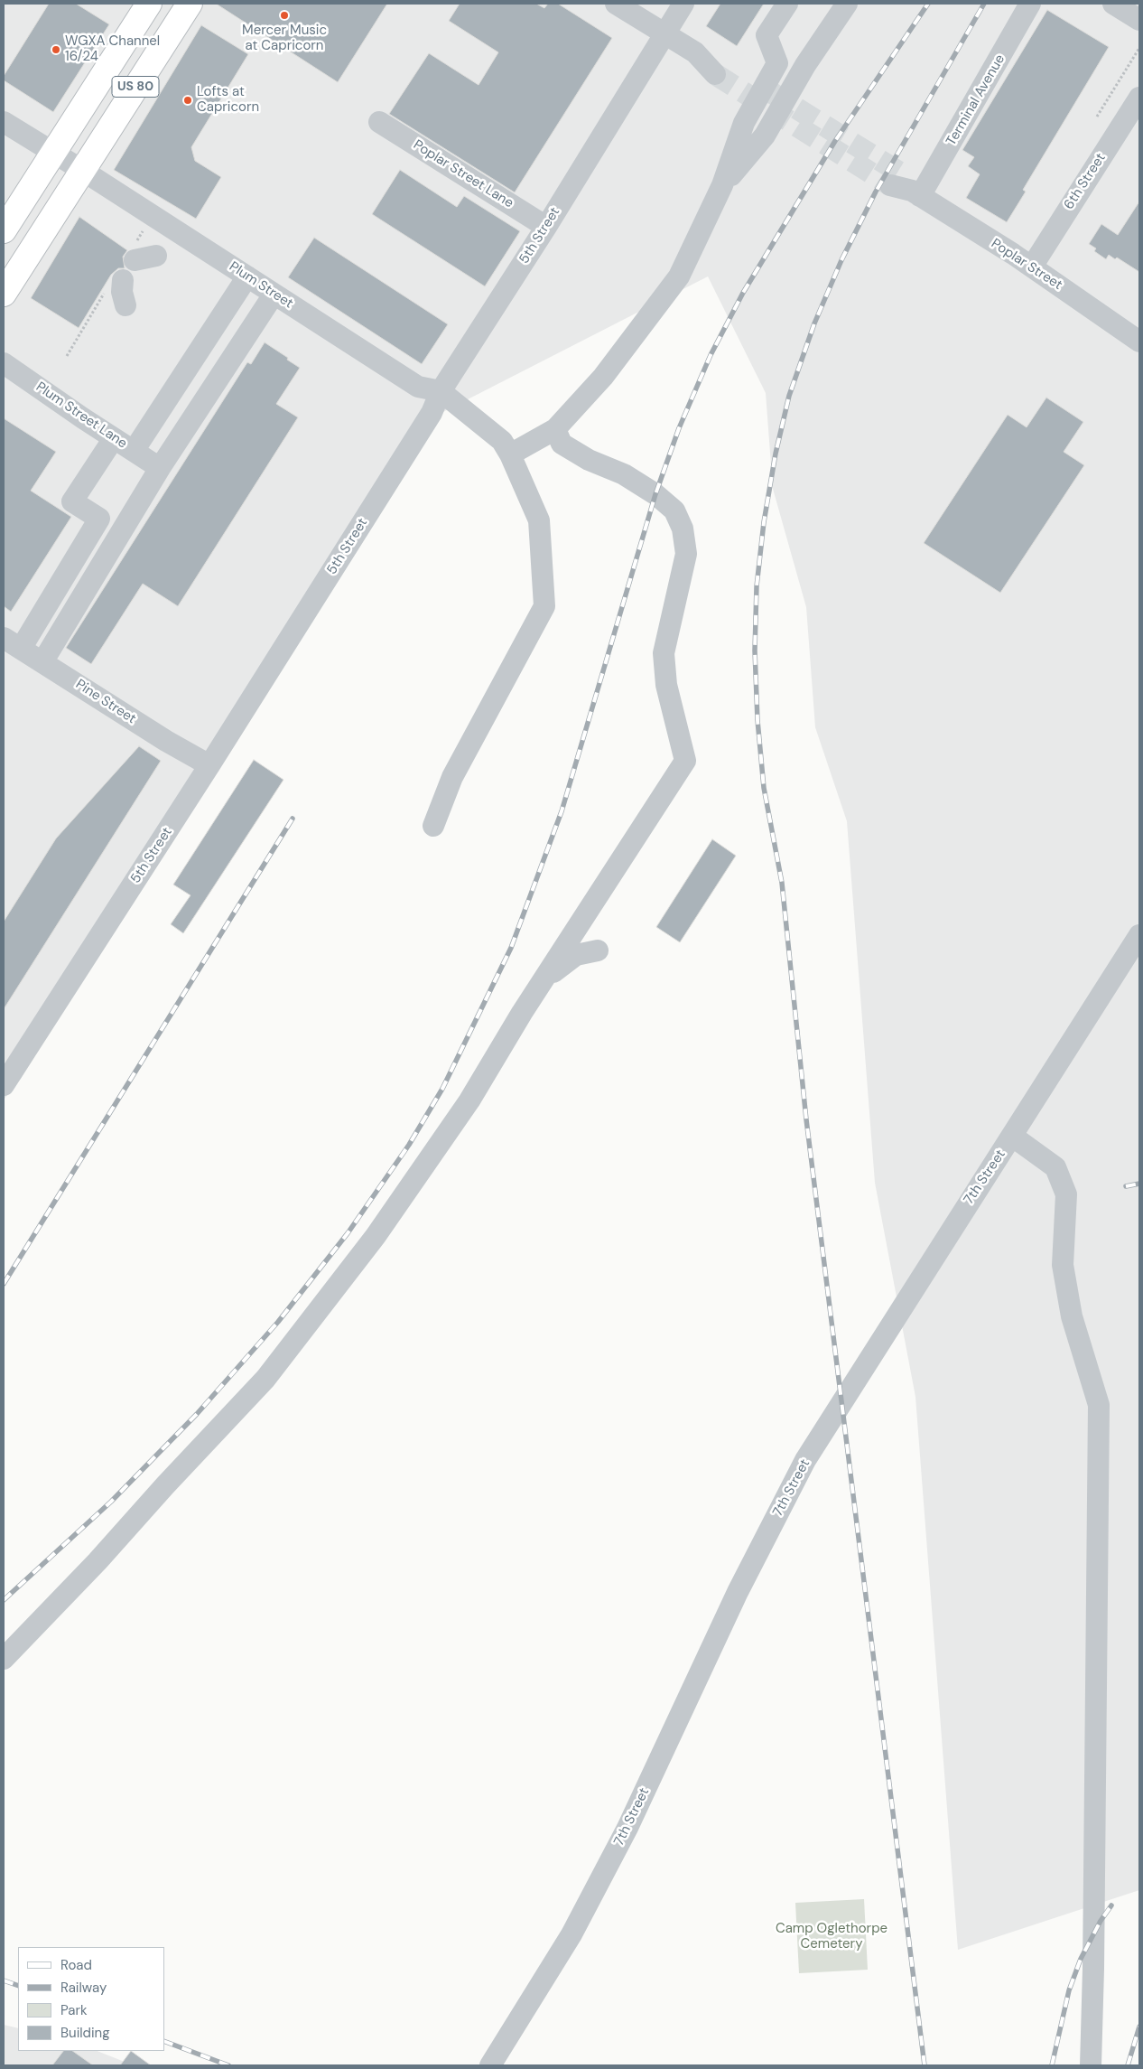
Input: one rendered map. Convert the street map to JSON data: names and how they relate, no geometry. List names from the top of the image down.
{
  "streets": {
    "main road": ["US 80"],
    "street": [
      "Terminal Avenue",
      "Poplar Street Lane",
      "6th Street",
      "5th Street",
      "Poplar Street",
      "Plum Street",
      "Plum Street Lane",
      "Pine Street",
      "7th Street"
    ]
  },
  "crossings": [
    ["US 80", "Plum Street"],
    ["Terminal Avenue", "Poplar Street"],
    ["Poplar Street Lane", "5th Street"],
    ["6th Street", "Poplar Street"],
    ["5th Street", "Plum Street"],
    ["5th Street", "Pine Street"]
  ],
  "parks": ["Camp Oglethorpe Cemetery"],
  "places": ["Mercer Music at Capricorn", "WGXA Channel 16/24", "Lofts at Capricorn"],
  "legend": [
    "Road",
    "Railway",
    "Park",
    "Building"
  ]
}
